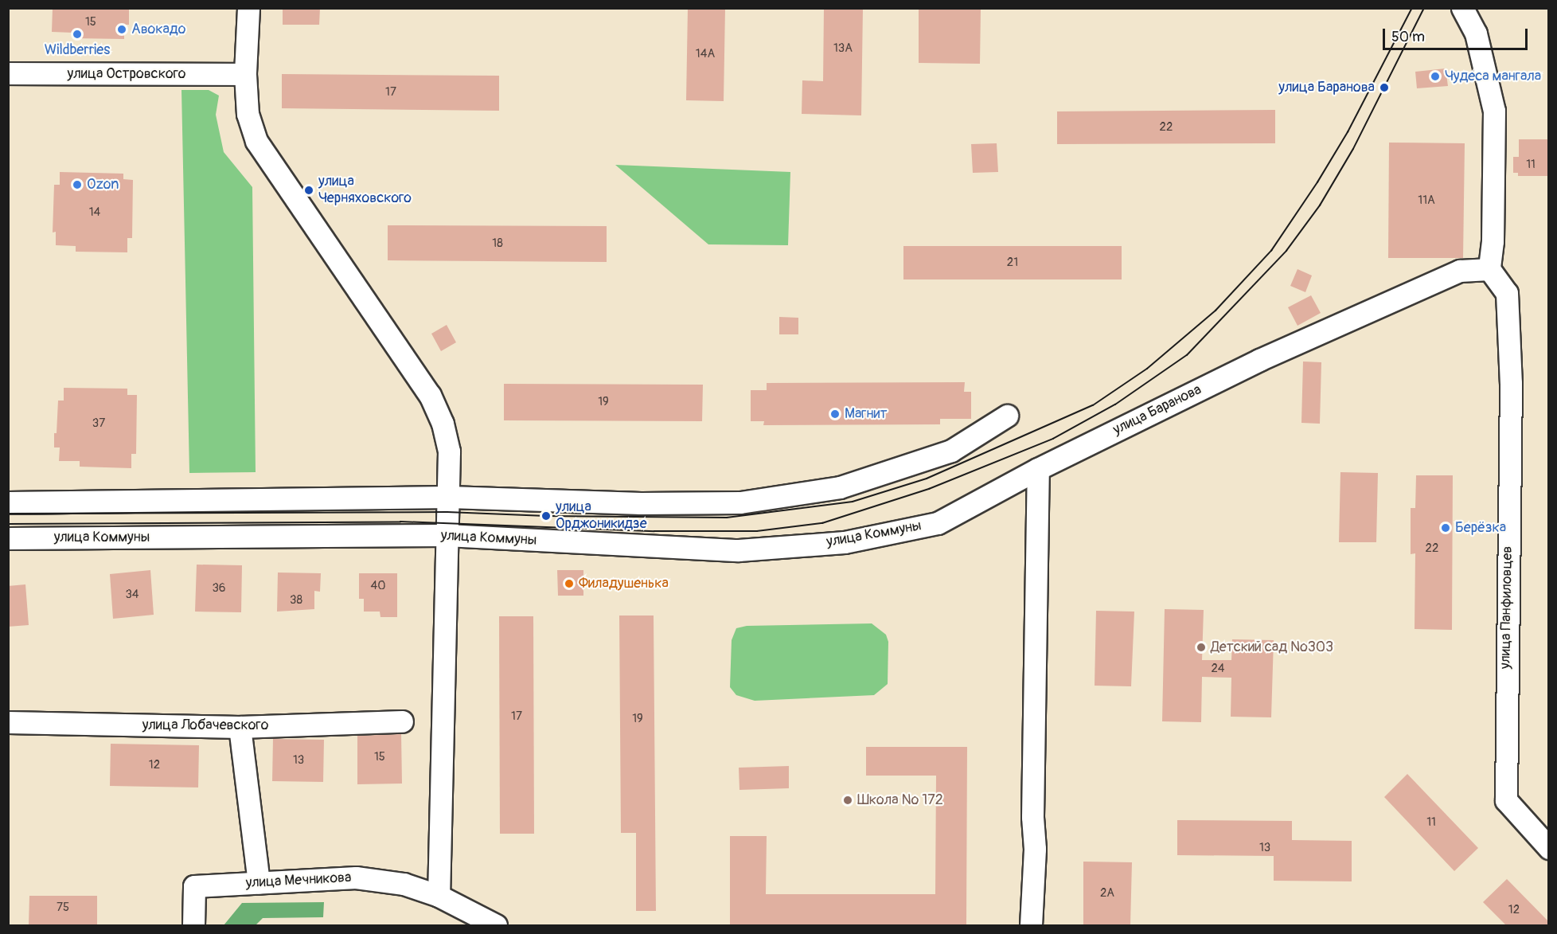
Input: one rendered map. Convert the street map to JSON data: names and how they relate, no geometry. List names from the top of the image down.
{
  "streets": {
    "street": [
      "улица Островского",
      "улица Баранова",
      "улица Коммуны",
      "улица Панфиловцев",
      "улица Лобачевского",
      "улица Мечникова"
    ]
  },
  "crossings": [
    ["улица Баранова", "улица Коммуны"],
    ["улица Баранова", "улица Панфиловцев"]
  ],
  "places": [
    "Авокадо",
    "Wildberries",
    "Чудеса мангала",
    "улица Баранова",
    "Ozon",
    "улица Черняховского",
    "Магнит",
    "улица Орджоникидзе",
    "Берёзка",
    "Филадушенька",
    "Детский сад №303",
    "Школа № 172"
  ],
  "house_numbers": [
    "15",
    "13А",
    "14А",
    "17",
    "22",
    "11",
    "11А",
    "14",
    "18",
    "21",
    "19",
    "37",
    "22",
    "40",
    "36",
    "34",
    "38",
    "24",
    "17",
    "19",
    "15",
    "13",
    "12",
    "11",
    "13",
    "2А",
    "75",
    "12"
  ],
  "scale_bar": "50 m"
}
